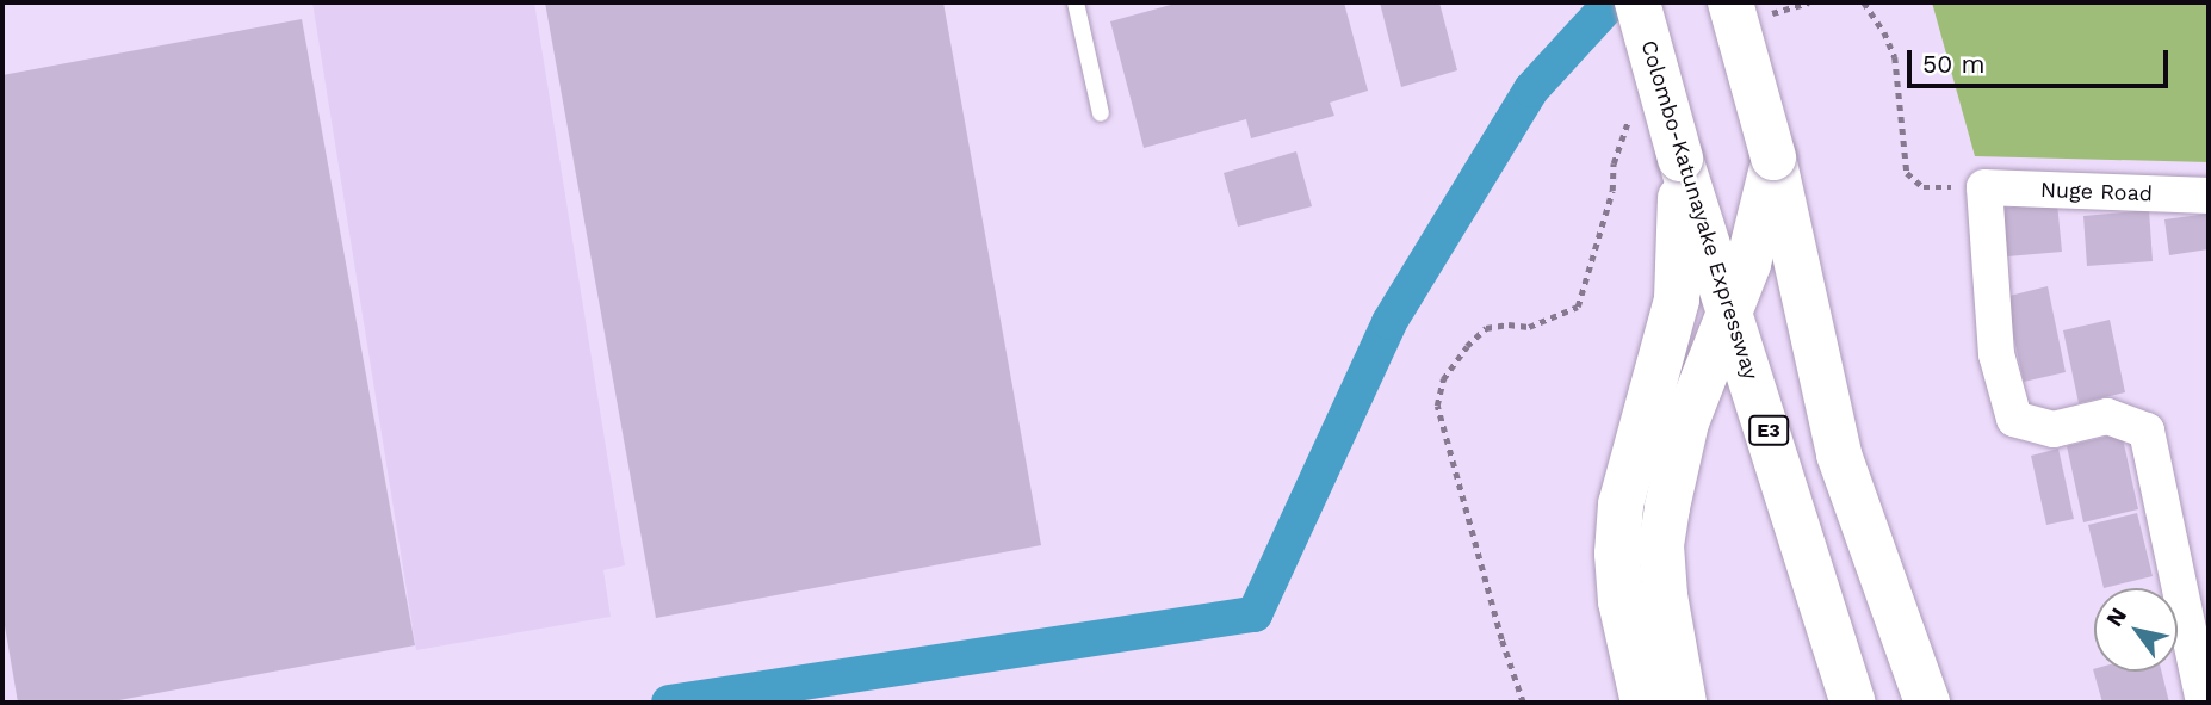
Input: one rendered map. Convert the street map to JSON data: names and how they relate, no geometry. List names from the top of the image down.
{
  "streets": {
    "highway": ["Colombo-Katunayake Expressway", "E3"],
    "street": ["Nuge Road"]
  },
  "scale_bar": "50 m",
  "north": "top left"
}
